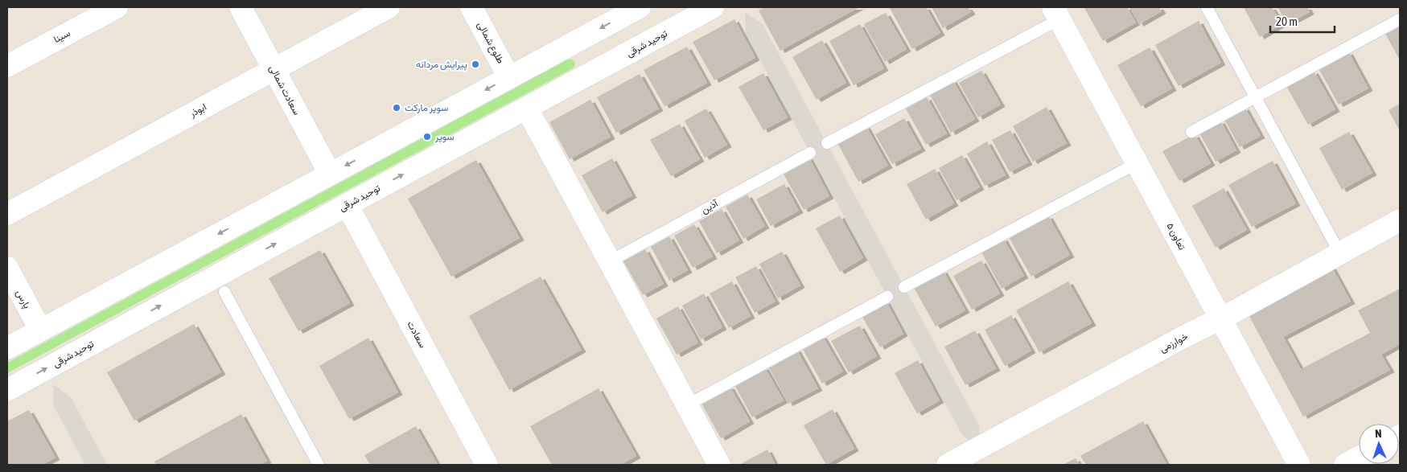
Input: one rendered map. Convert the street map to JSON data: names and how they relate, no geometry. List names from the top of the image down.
{
  "streets": {
    "street": [
      "سینا",
      "طلوع شمالی",
      "توحید شرقی",
      "سعادت شمالی",
      "ابوذر",
      "تعاون ۵",
      "پارس",
      "سعادت",
      "خوارزمی"
    ],
    "lane": ["آذین"]
  },
  "crossings": [
    ["توحید شرقی", "سعادت"],
    ["سعادت شمالی", "ابوذر"],
    ["تعاون ۵", "خوارزمی"]
  ],
  "places": ["پیرایش مردانه", "سوپر مارکت", "سوپر"],
  "scale_bar": "20 m",
  "north": "top"
}
